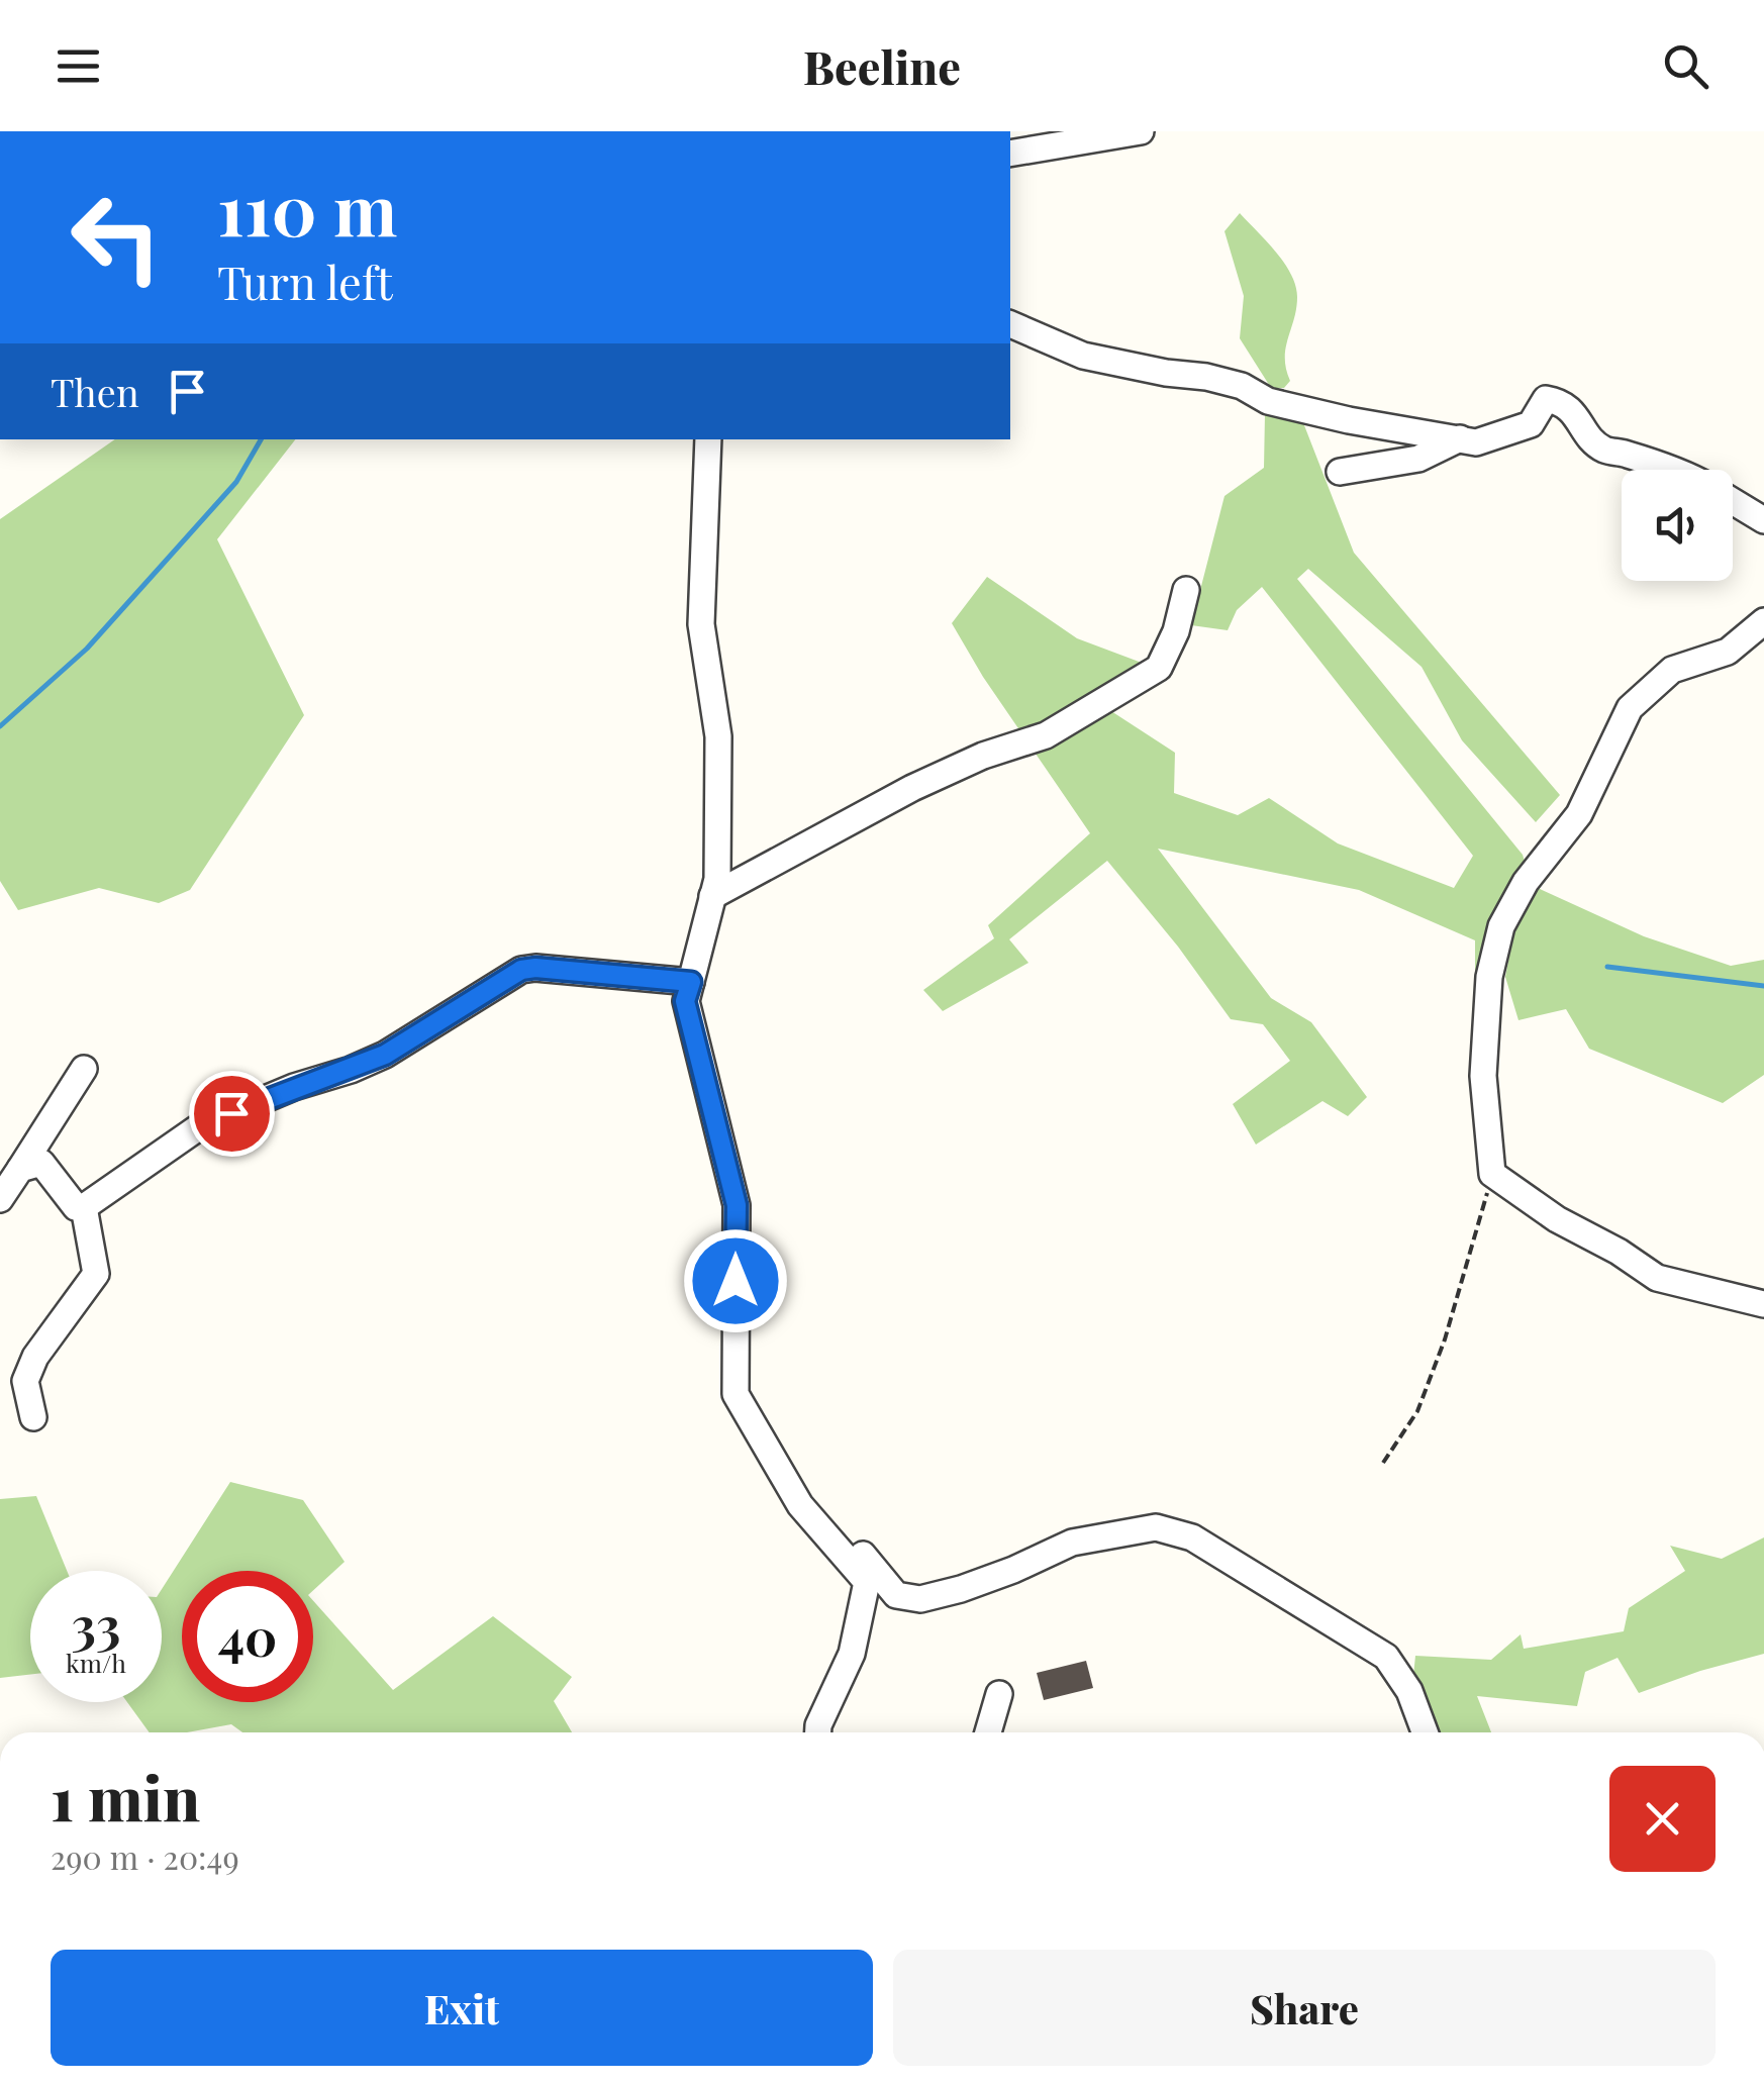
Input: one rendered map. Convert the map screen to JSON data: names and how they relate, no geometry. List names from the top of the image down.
{
  "page": {
    "header": "Beeline",
    "turn": ["110 m", "Turn left"],
    "then": "Then",
    "speed": "33 km/h",
    "limit": "40",
    "heading": ["1 min", "290 m · 20:49"],
    "buttons": ["Exit", "Share"]
  }
}
